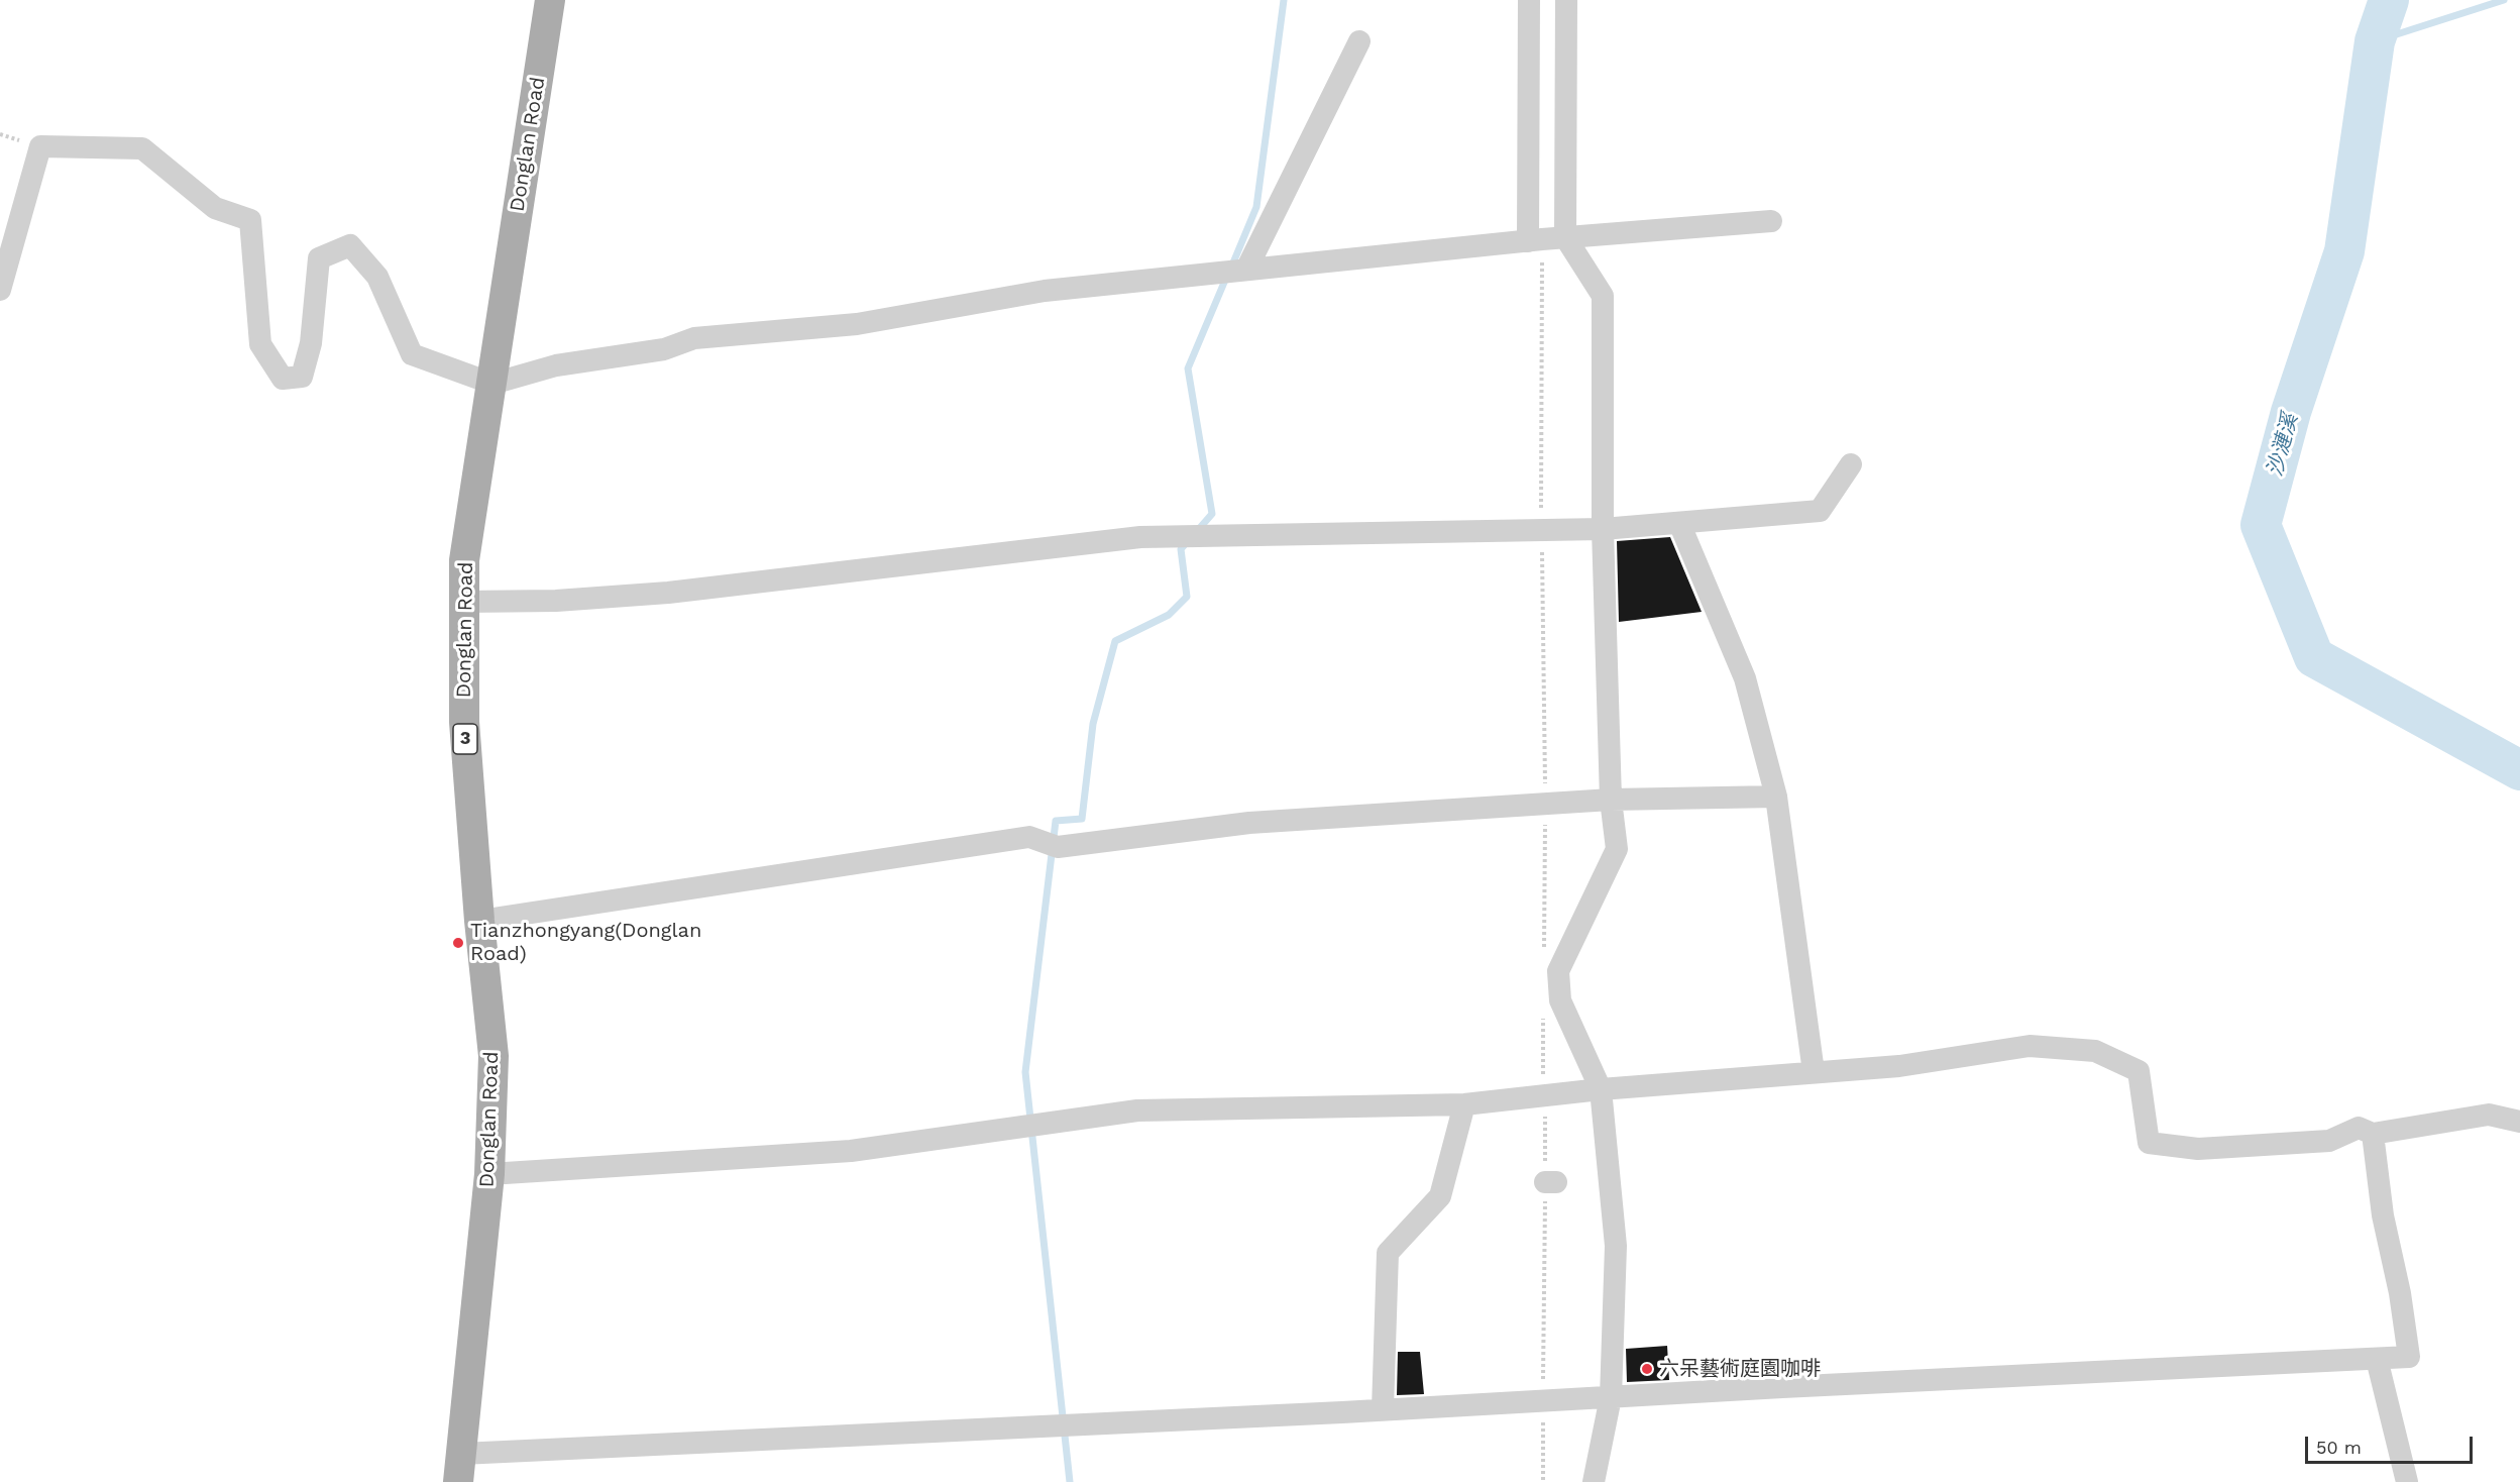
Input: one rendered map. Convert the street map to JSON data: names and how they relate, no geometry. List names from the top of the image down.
{
  "streets": {
    "main road": ["Donglan Road", "3"]
  },
  "water": ["沙漣溪"],
  "places": ["Tianzhongyang(Donglan Road)", "六呆藝術庭園咖啡"],
  "scale_bar": "50 m"
}
